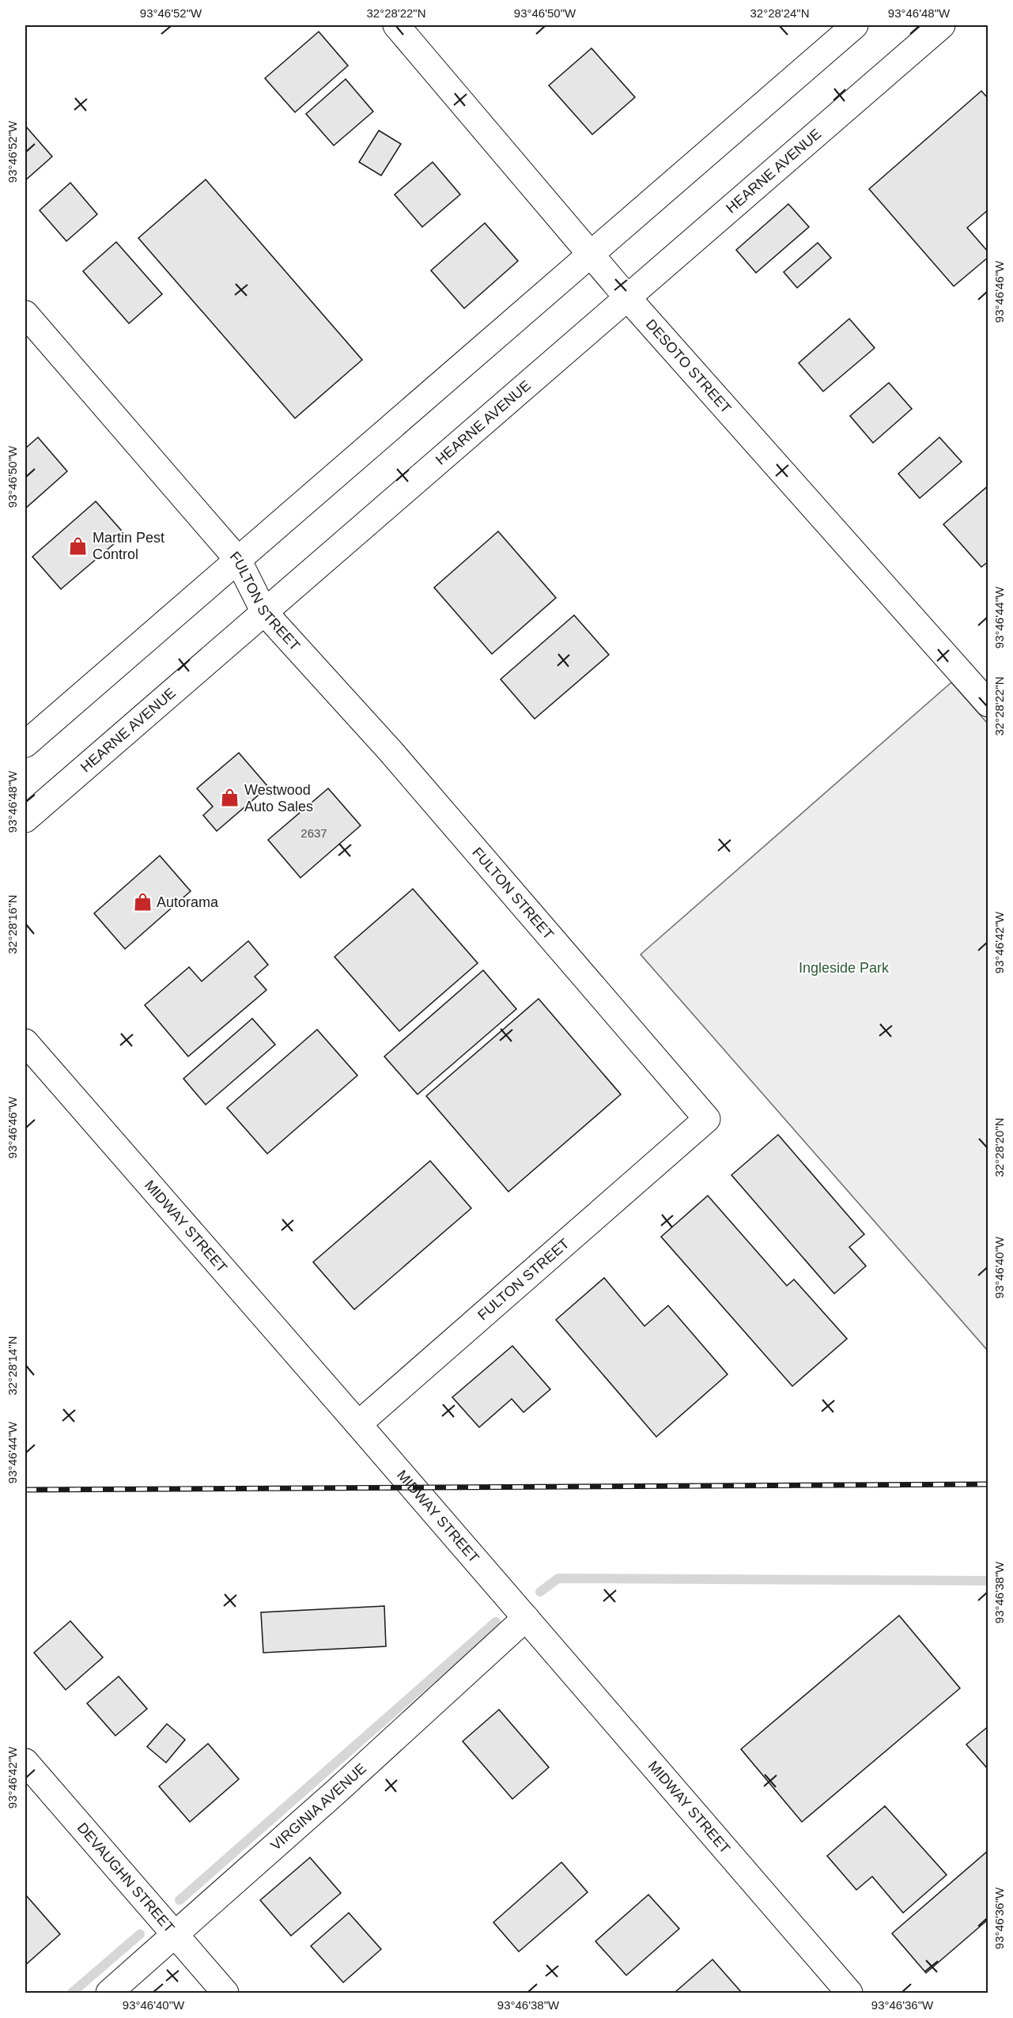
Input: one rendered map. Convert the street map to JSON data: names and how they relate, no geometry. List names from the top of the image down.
{
  "streets": {
    "street": [
      "HEARNE AVENUE",
      "DESOTO STREET",
      "FULTON STREET",
      "MIDWAY STREET",
      "VIRGINIA AVENUE",
      "DEVAUGHN STREET"
    ]
  },
  "crossings": [
    ["HEARNE AVENUE", "DESOTO STREET"],
    ["HEARNE AVENUE", "FULTON STREET"],
    ["FULTON STREET", "MIDWAY STREET"],
    ["MIDWAY STREET", "VIRGINIA AVENUE"],
    ["VIRGINIA AVENUE", "DEVAUGHN STREET"]
  ],
  "parks": ["Ingleside Park"],
  "places": {
    "shop": ["Martin Pest Control", "Westwood Auto Sales", "Autorama"]
  },
  "house_numbers": ["2637"],
  "coordinates": [
    "93°46'52\"W",
    "32°28'22\"N",
    "93°46'50\"W",
    "32°28'24\"N",
    "93°46'48\"W",
    "93°46'46\"W",
    "93°46'44\"W",
    "32°28'16\"N",
    "93°46'42\"W",
    "32°28'20\"N",
    "93°46'40\"W",
    "32°28'14\"N",
    "93°46'38\"W",
    "93°46'36\"W"
  ]
}
